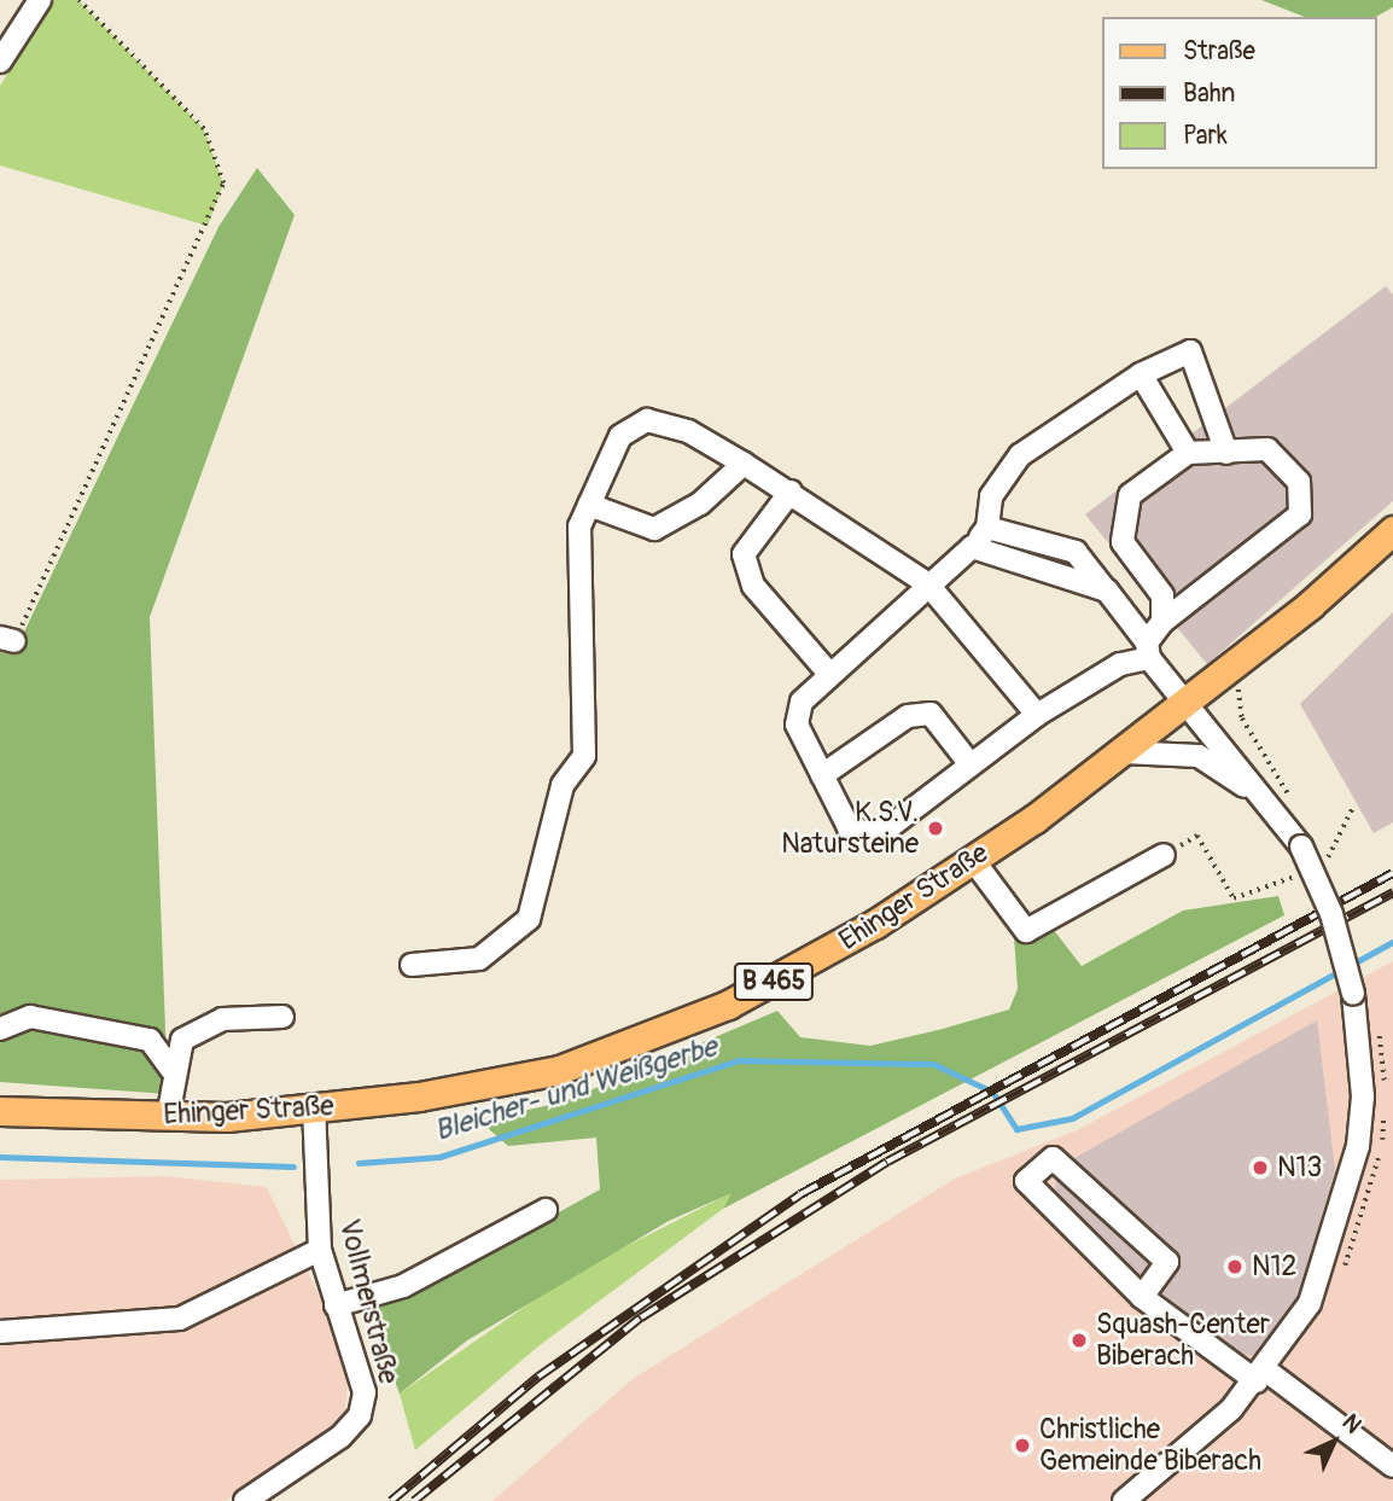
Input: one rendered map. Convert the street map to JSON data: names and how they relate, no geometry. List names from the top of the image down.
{
  "streets": {
    "main road": ["Ehinger Straße", "B 465"],
    "street": ["Vollmerstraße"]
  },
  "crossings": [
    ["Ehinger Straße", "Vollmerstraße"]
  ],
  "water": ["Bleicher- und Weißgerbe"],
  "places": [
    "K.S.V. Natursteine",
    "N13",
    "N12",
    "Squash-Center Biberach",
    "Christliche Gemeinde Biberach"
  ],
  "legend": ["Straße", "Bahn", "Park"],
  "north": "top right"
}
